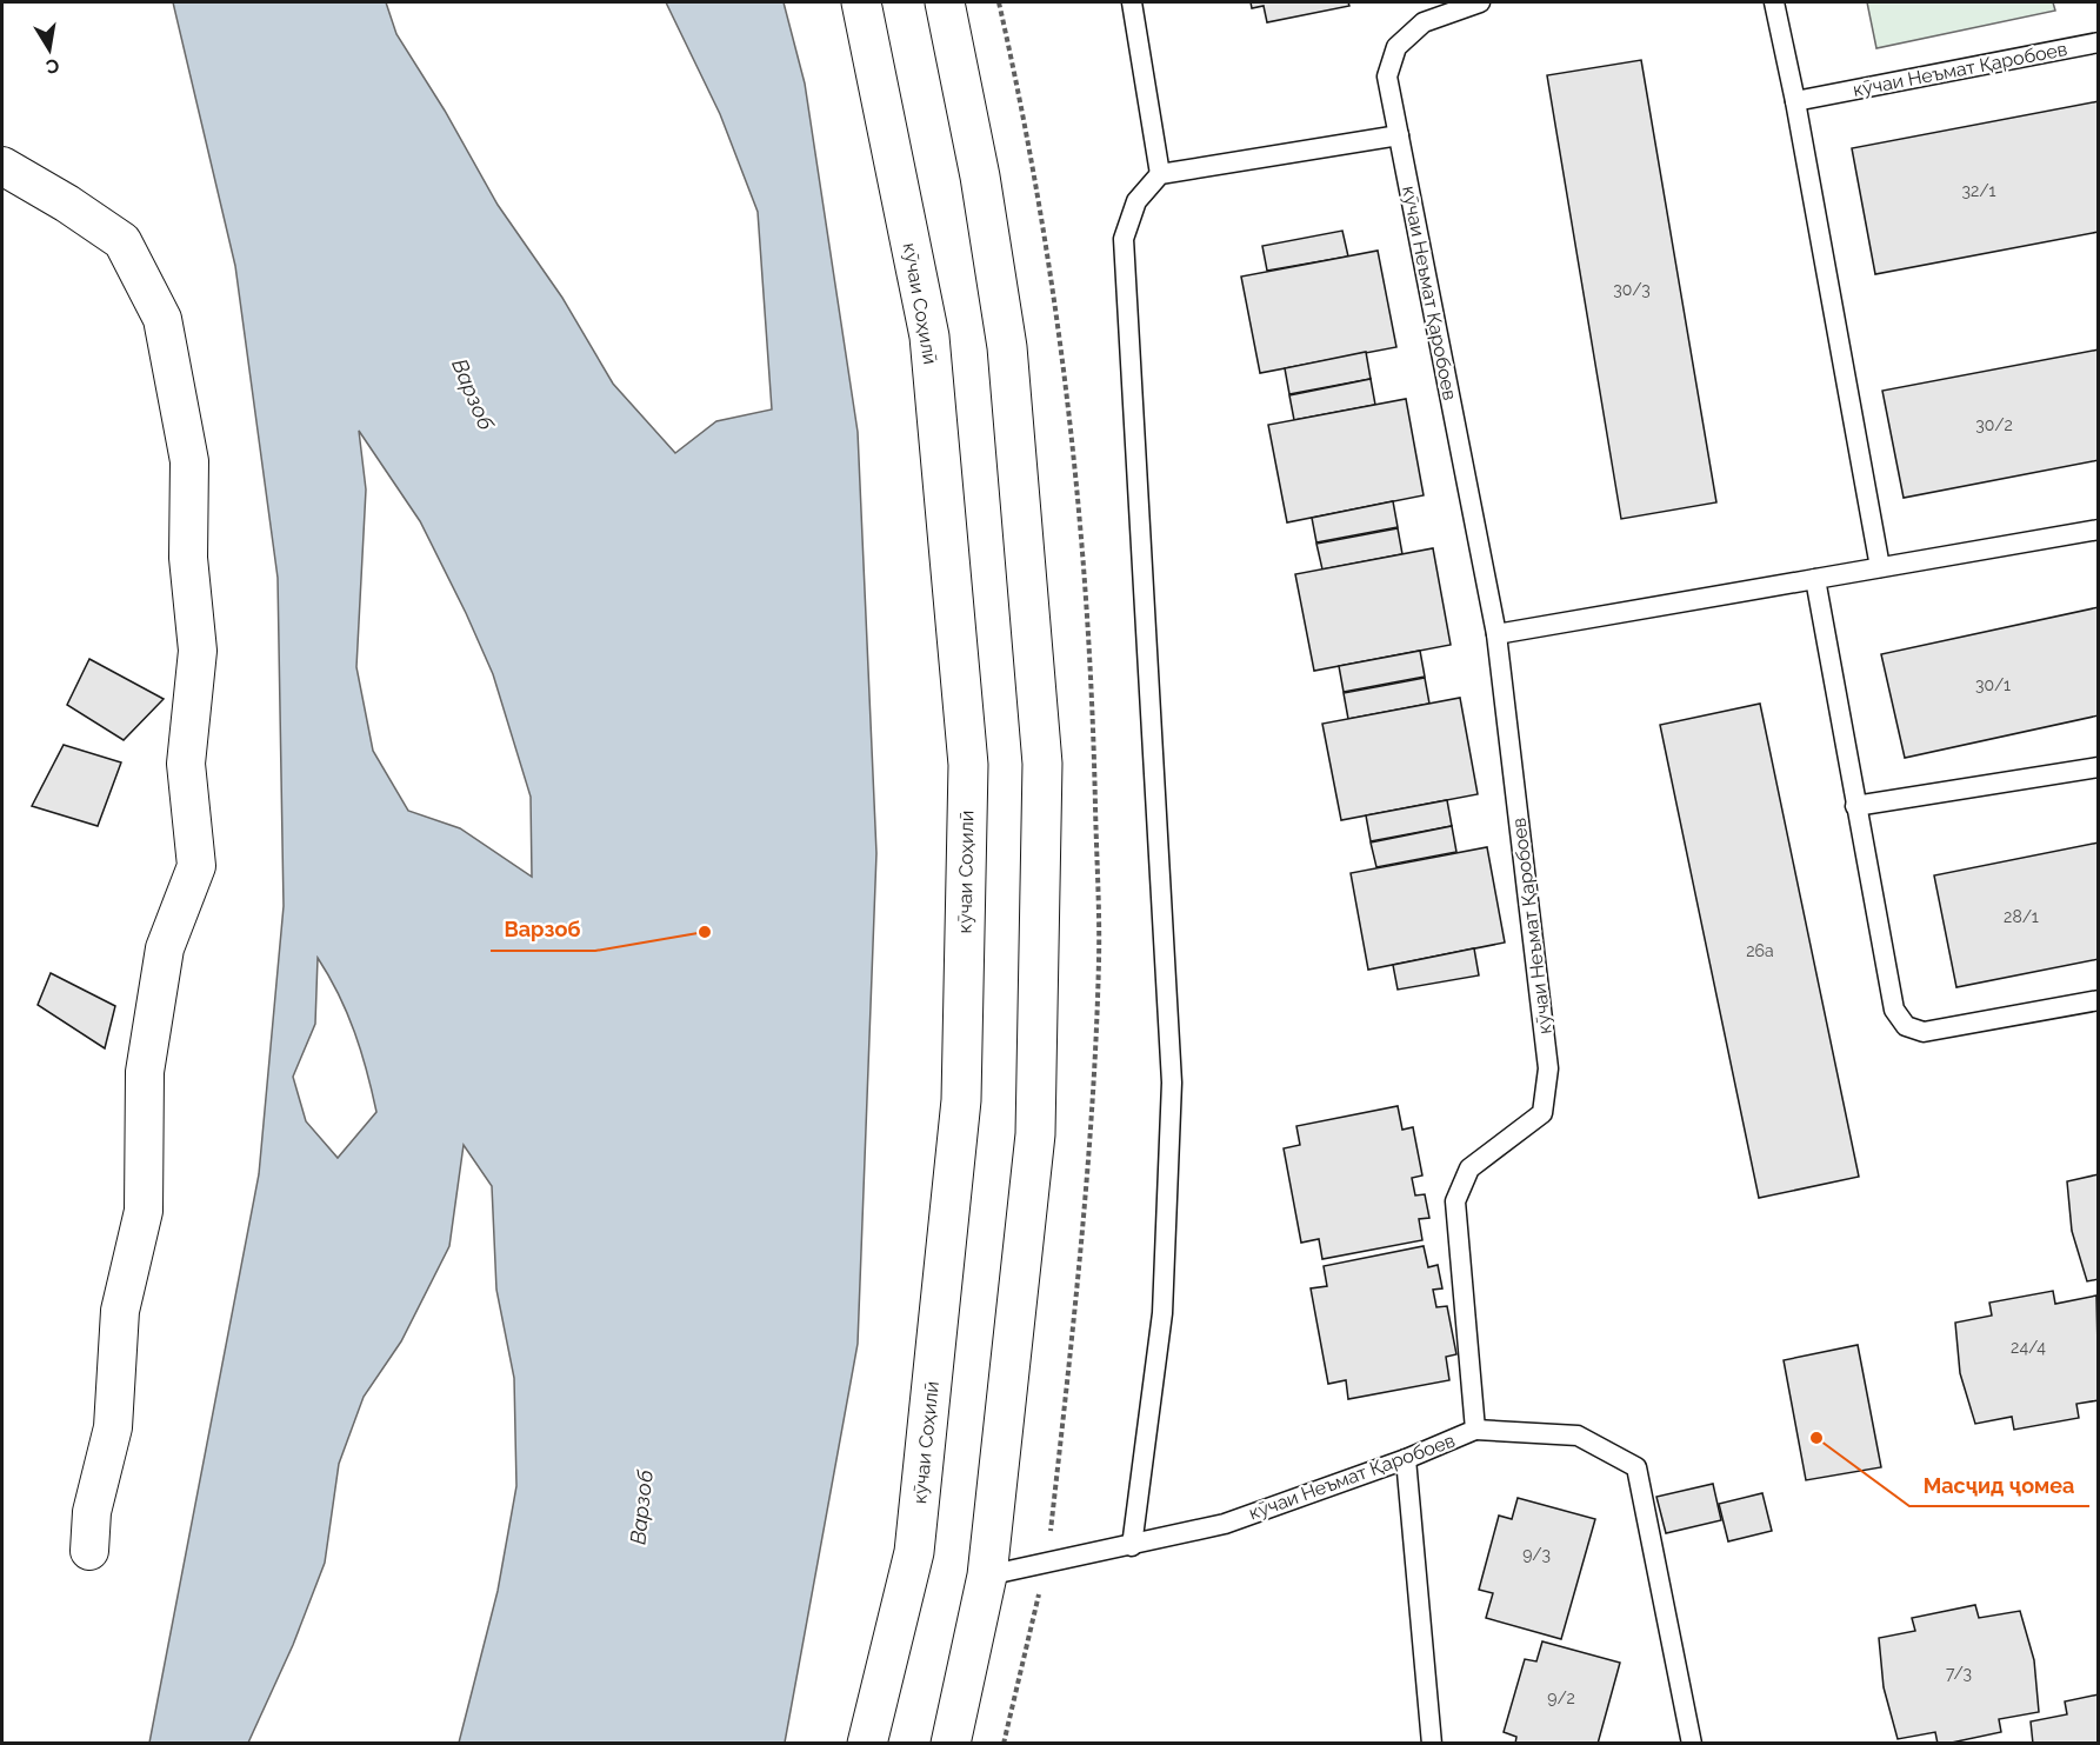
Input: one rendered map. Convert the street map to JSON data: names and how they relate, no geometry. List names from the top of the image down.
{
  "streets": {
    "main road": ["кӯчаи Соҳилӣ"],
    "lane": ["кӯчаи Неъмат Қаробоев"]
  },
  "water": ["Варзоб"],
  "places": ["Варзоб", "Масҷид ҷомеа"],
  "house_numbers": [
    "32/1",
    "30/3",
    "30/2",
    "30/1",
    "28/1",
    "26а",
    "24/4",
    "9/3",
    "7/3",
    "9/2"
  ],
  "north": "bottom"
}
